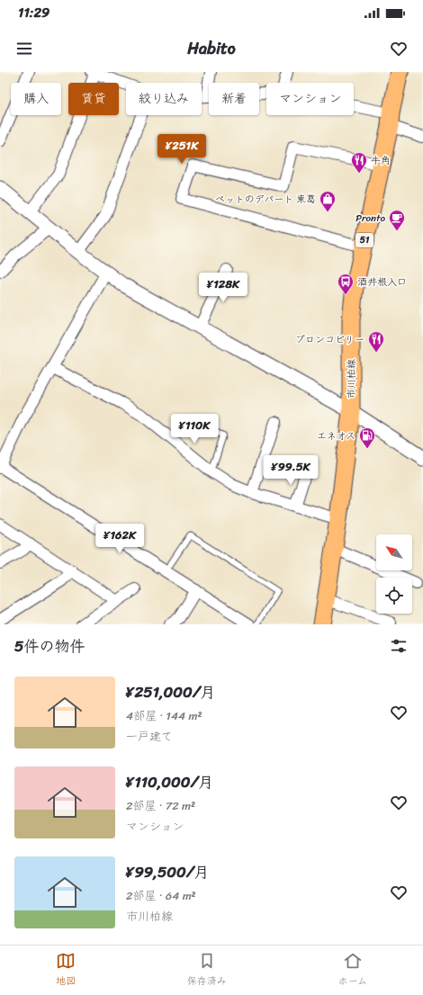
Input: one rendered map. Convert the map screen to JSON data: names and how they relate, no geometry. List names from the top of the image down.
{
  "streets": {
    "main road": ["51", "市川柏線"]
  },
  "places": {
    "restaurant": ["牛角", "ブロンコビリー"],
    "shop": ["ペットのデパート 東葛"],
    "cafe": ["Pronto"],
    "bus stop": ["酒井根入口"],
    "fuel station": ["エネオス"]
  },
  "north": "top left",
  "page": {
    "status": "11:29",
    "header": "Habito",
    "chip": [
      "購入",
      "賃貸",
      "絞り込み",
      "新着",
      "マンション"
    ],
    "price": [
      "¥251K",
      "¥128K",
      "¥110K",
      "¥99.5K",
      "¥162K"
    ],
    "heading": "5件の物件",
    "list": [
      {
        "name": "¥251,000/月",
        "note": "4部屋 · 144 m² · 一戸建て"
      },
      {
        "name": "¥110,000/月",
        "note": "2部屋 · 72 m² · マンション"
      },
      {
        "name": "¥99,500/月",
        "note": "2部屋 · 64 m² · 市川柏線"
      }
    ],
    "tabs": ["地図", "保存済み", "ホーム"]
  }
}
